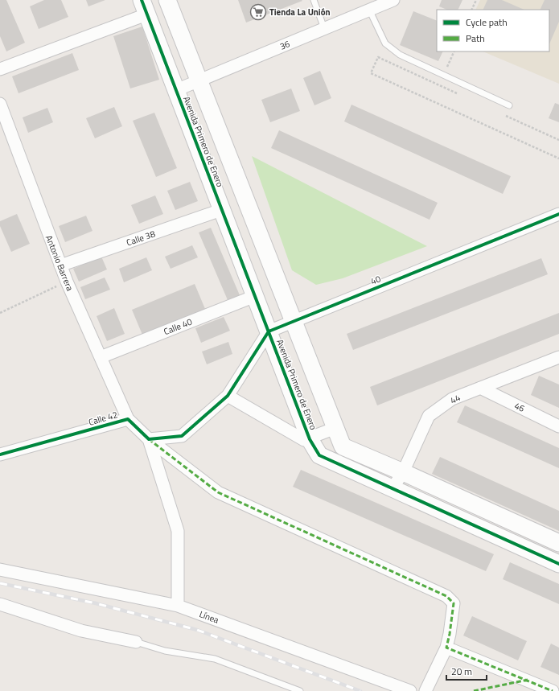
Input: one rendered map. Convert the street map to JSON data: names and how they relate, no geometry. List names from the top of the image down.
{
  "streets": {
    "street": [
      "36",
      "Avenida Primero de Enero",
      "Calle 38",
      "Antonio Barrera",
      "40",
      "Calle 40",
      "44",
      "46",
      "Calle 42",
      "Línea"
    ]
  },
  "crossings": [
    ["36", "Avenida Primero de Enero"],
    ["Avenida Primero de Enero", "Calle 38"],
    ["Avenida Primero de Enero", "40"],
    ["Avenida Primero de Enero", "Calle 40"],
    ["Avenida Primero de Enero", "44"],
    ["Calle 38", "Antonio Barrera"],
    ["Antonio Barrera", "Calle 40"],
    ["Antonio Barrera", "Calle 42"],
    ["44", "46"]
  ],
  "places": {
    "supermarket": ["Tienda La Unión"]
  },
  "legend": ["Cycle path", "Path"],
  "scale_bar": "20 m"
}
